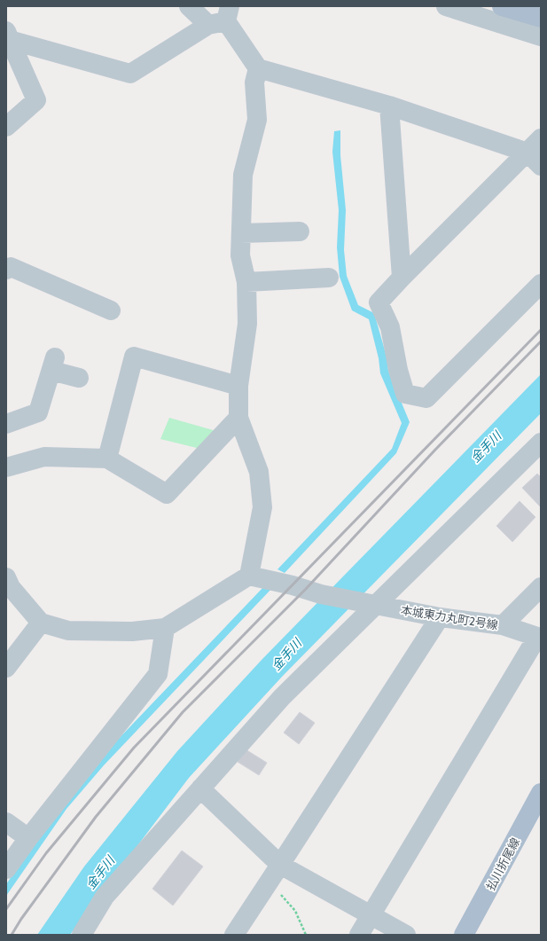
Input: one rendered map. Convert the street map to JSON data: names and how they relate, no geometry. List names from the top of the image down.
{
  "streets": {
    "main road": ["払川折尾線"],
    "street": ["本城東力丸町2号線"]
  },
  "water": ["金手川"]
}
